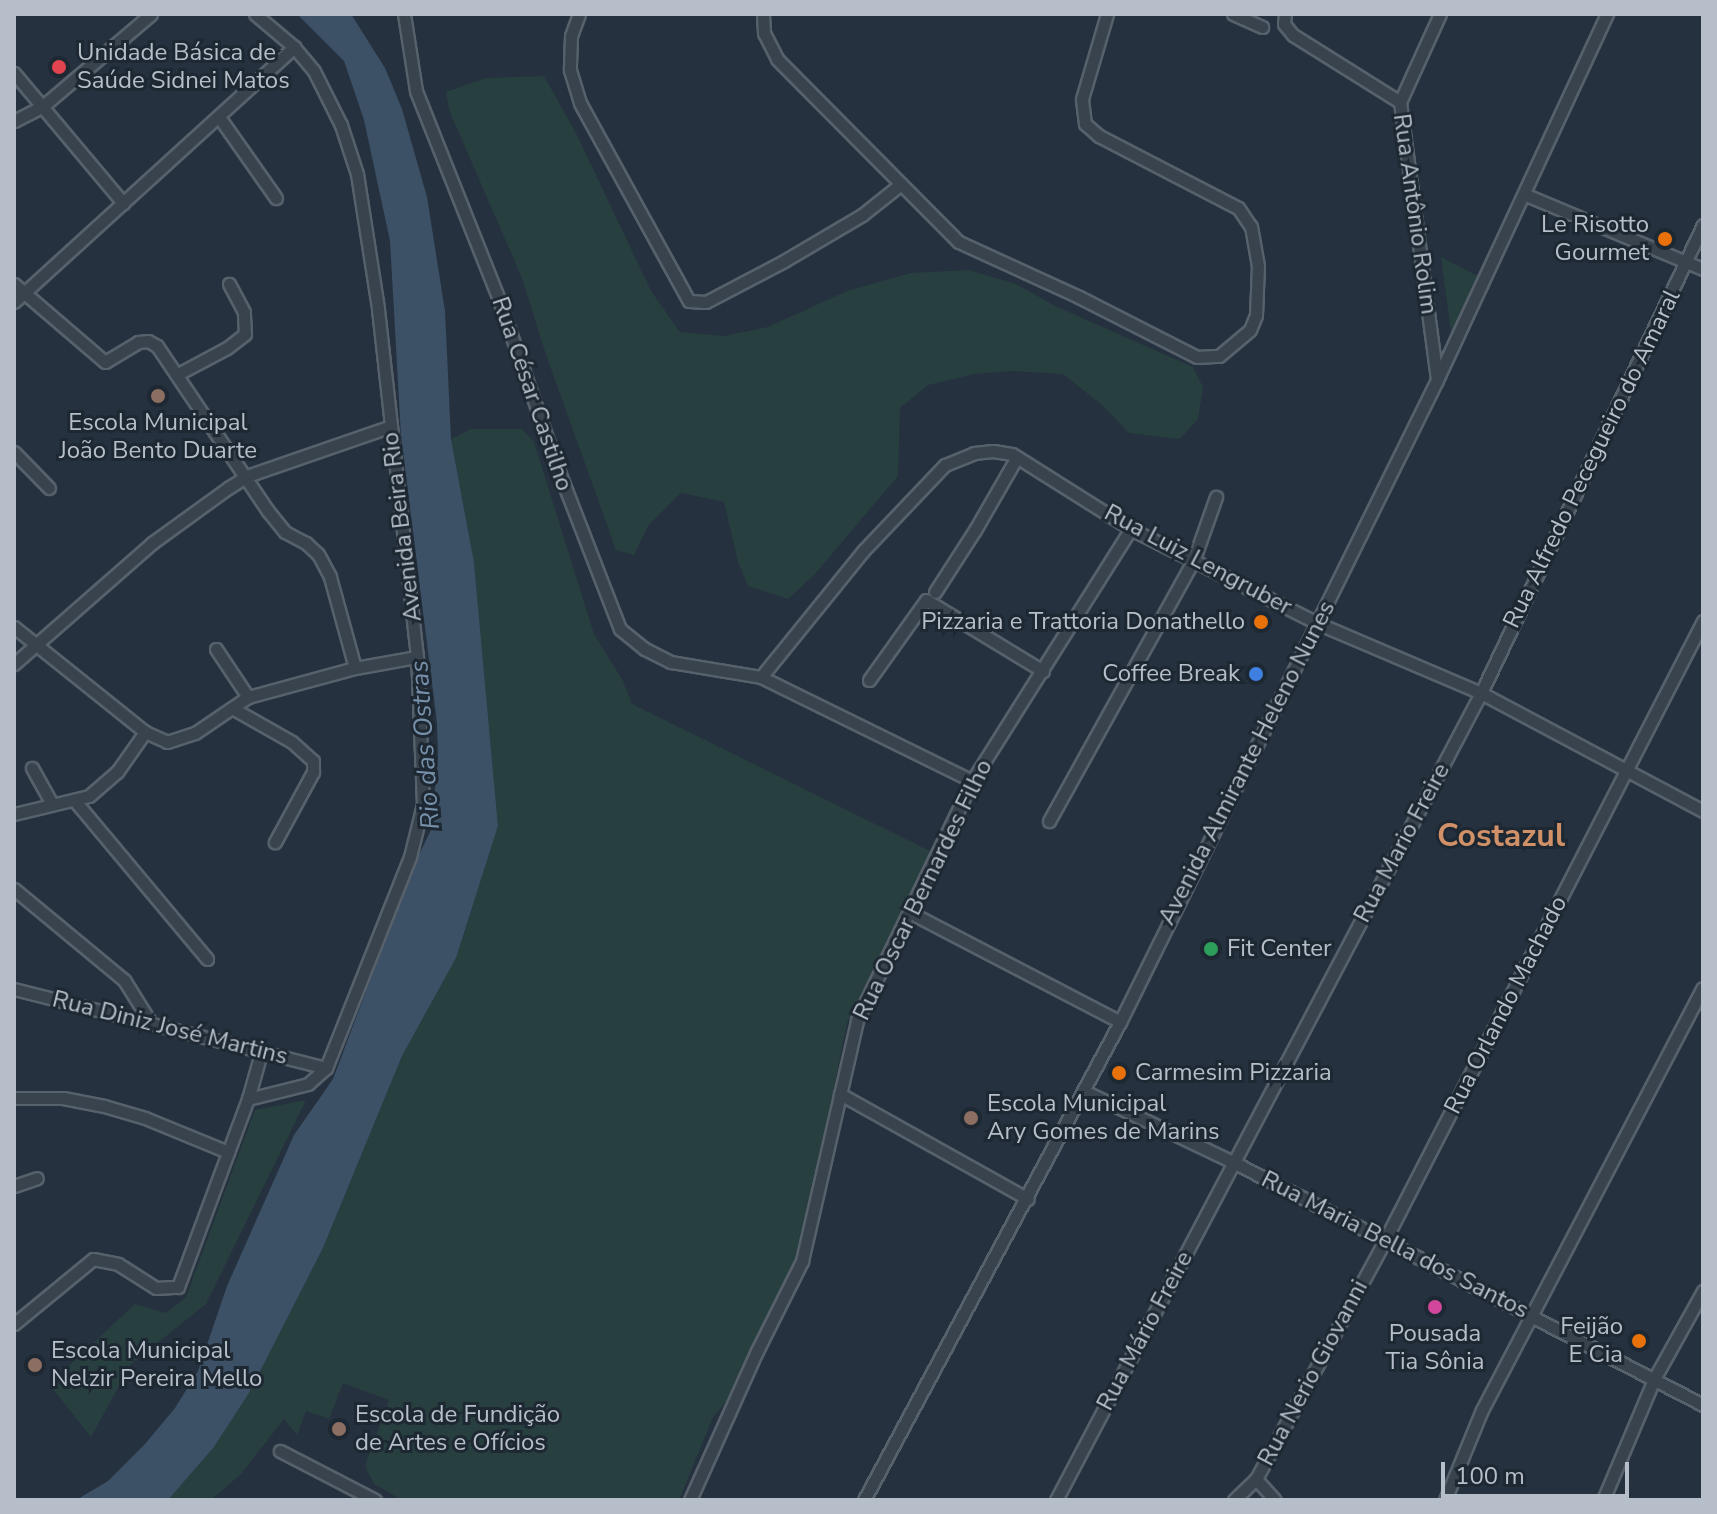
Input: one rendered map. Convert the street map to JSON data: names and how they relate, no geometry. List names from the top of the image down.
{
  "streets": {
    "street": [
      "Rua Antônio Rolim",
      "Rua César Castilho",
      "Rua Alfredo Pecegueiro do Amaral",
      "Avenida Beira Rio",
      "Rua Luiz Lengruber",
      "Avenida Almirante Heleno Nunes",
      "Rua Mario Freire",
      "Rua Oscar Bernardes Filho",
      "Rua Orlando Machado",
      "Rua Diniz José Martins",
      "Rua Maria Bella dos Santos",
      "Rua Mário Freire",
      "Rua Nerio Giovanni"
    ]
  },
  "crossings": [
    ["Rua Antônio Rolim", "Avenida Almirante Heleno Nunes"],
    ["Rua César Castilho", "Rua Luiz Lengruber"],
    ["Rua César Castilho", "Rua Oscar Bernardes Filho"],
    ["Rua Alfredo Pecegueiro do Amaral", "Rua Luiz Lengruber"],
    ["Rua Alfredo Pecegueiro do Amaral", "Rua Mario Freire"],
    ["Avenida Beira Rio", "Rua Diniz José Martins"],
    ["Rua Luiz Lengruber", "Avenida Almirante Heleno Nunes"],
    ["Rua Luiz Lengruber", "Rua Mario Freire"],
    ["Rua Luiz Lengruber", "Rua Oscar Bernardes Filho"],
    ["Rua Luiz Lengruber", "Rua Orlando Machado"],
    ["Avenida Almirante Heleno Nunes", "Rua Maria Bella dos Santos"],
    ["Rua Mario Freire", "Rua Maria Bella dos Santos"],
    ["Rua Mario Freire", "Rua Mário Freire"],
    ["Rua Orlando Machado", "Rua Maria Bella dos Santos"],
    ["Rua Orlando Machado", "Rua Nerio Giovanni"],
    ["Rua Maria Bella dos Santos", "Rua Mário Freire"],
    ["Rua Maria Bella dos Santos", "Rua Nerio Giovanni"]
  ],
  "districts": ["Costazul"],
  "water": ["Rio das Ostras"],
  "places": [
    "Unidade Básica de Saúde Sidnei Matos",
    "Le Risotto Gourmet",
    "Escola Municipal João Bento Duarte",
    "Pizzaria e Trattoria Donathello",
    "Coffee Break",
    "Fit Center",
    "Carmesim Pizzaria",
    "Escola Municipal Ary Gomes de Marins",
    "Pousada Tia Sônia",
    "Feijão E Cia",
    "Escola Municipal Nelzir Pereira Mello",
    "Escola de Fundição de Artes e Ofícios"
  ],
  "scale_bar": "100 m"
}
